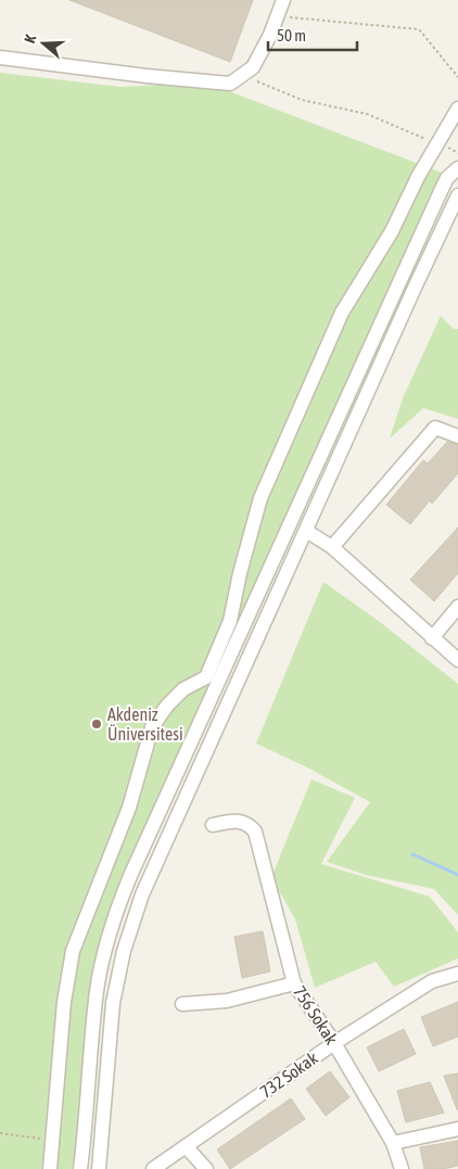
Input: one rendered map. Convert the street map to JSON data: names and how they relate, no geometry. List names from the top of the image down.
{
  "streets": {
    "street": ["756 Sokak", "732 Sokak"]
  },
  "crossings": [
    ["756 Sokak", "732 Sokak"]
  ],
  "places": ["Akdeniz Üniversitesi"],
  "scale_bar": "50 m",
  "north": "left"
}
